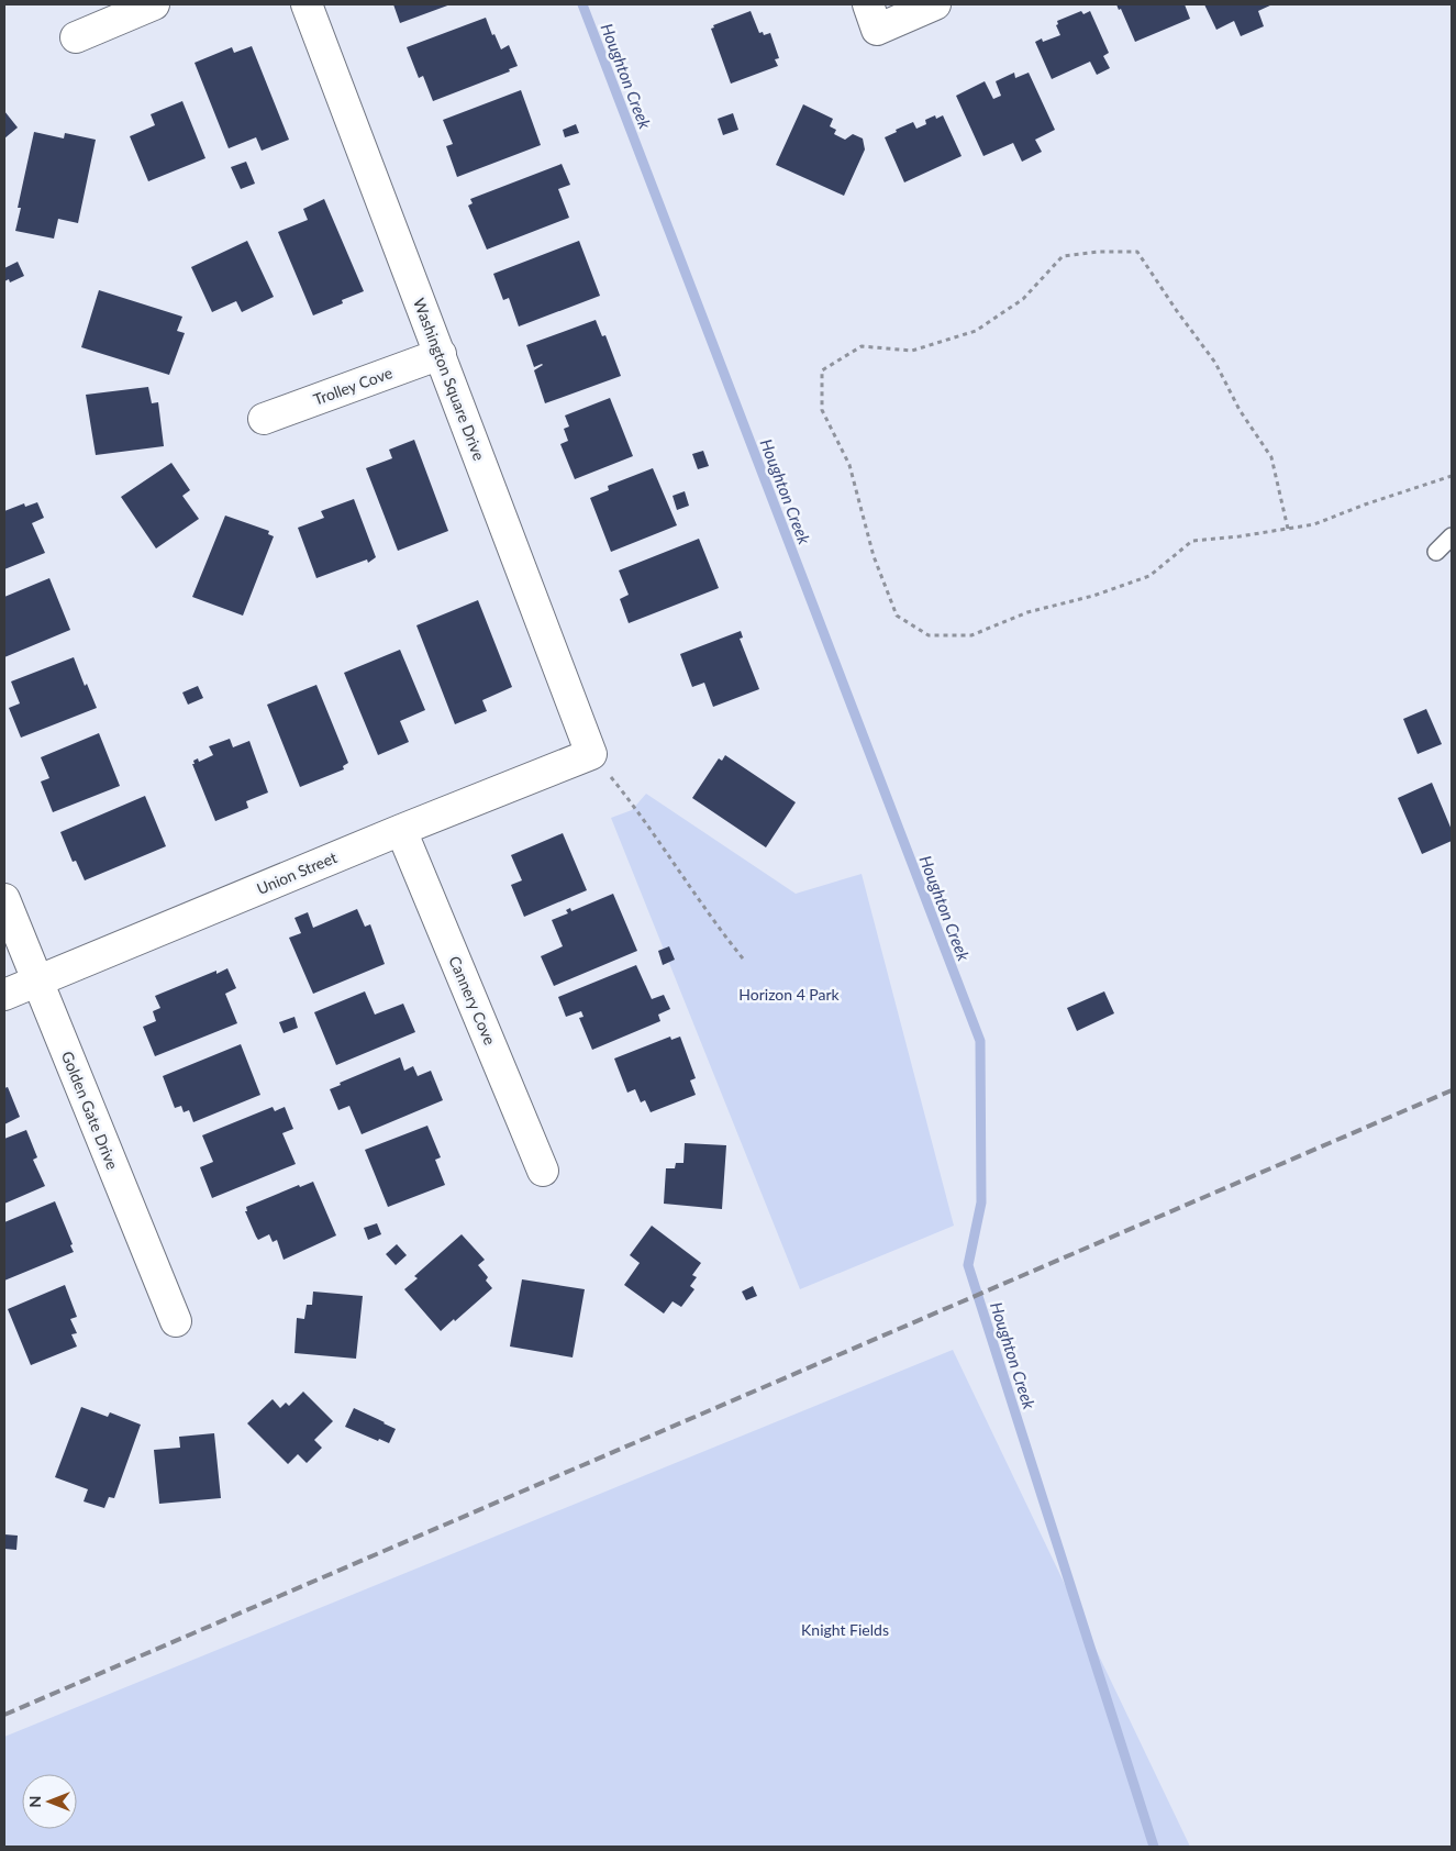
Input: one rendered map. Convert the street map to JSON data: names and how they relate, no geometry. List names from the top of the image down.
{
  "streets": {
    "street": [
      "Washington Square Drive",
      "Trolley Cove",
      "Union Street",
      "Cannery Cove",
      "Golden Gate Drive"
    ]
  },
  "crossings": [
    ["Washington Square Drive", "Trolley Cove"],
    ["Washington Square Drive", "Union Street"],
    ["Union Street", "Cannery Cove"],
    ["Union Street", "Golden Gate Drive"]
  ],
  "water": ["Houghton Creek"],
  "parks": ["Horizon 4 Park", "Knight Fields"],
  "north": "left"
}
